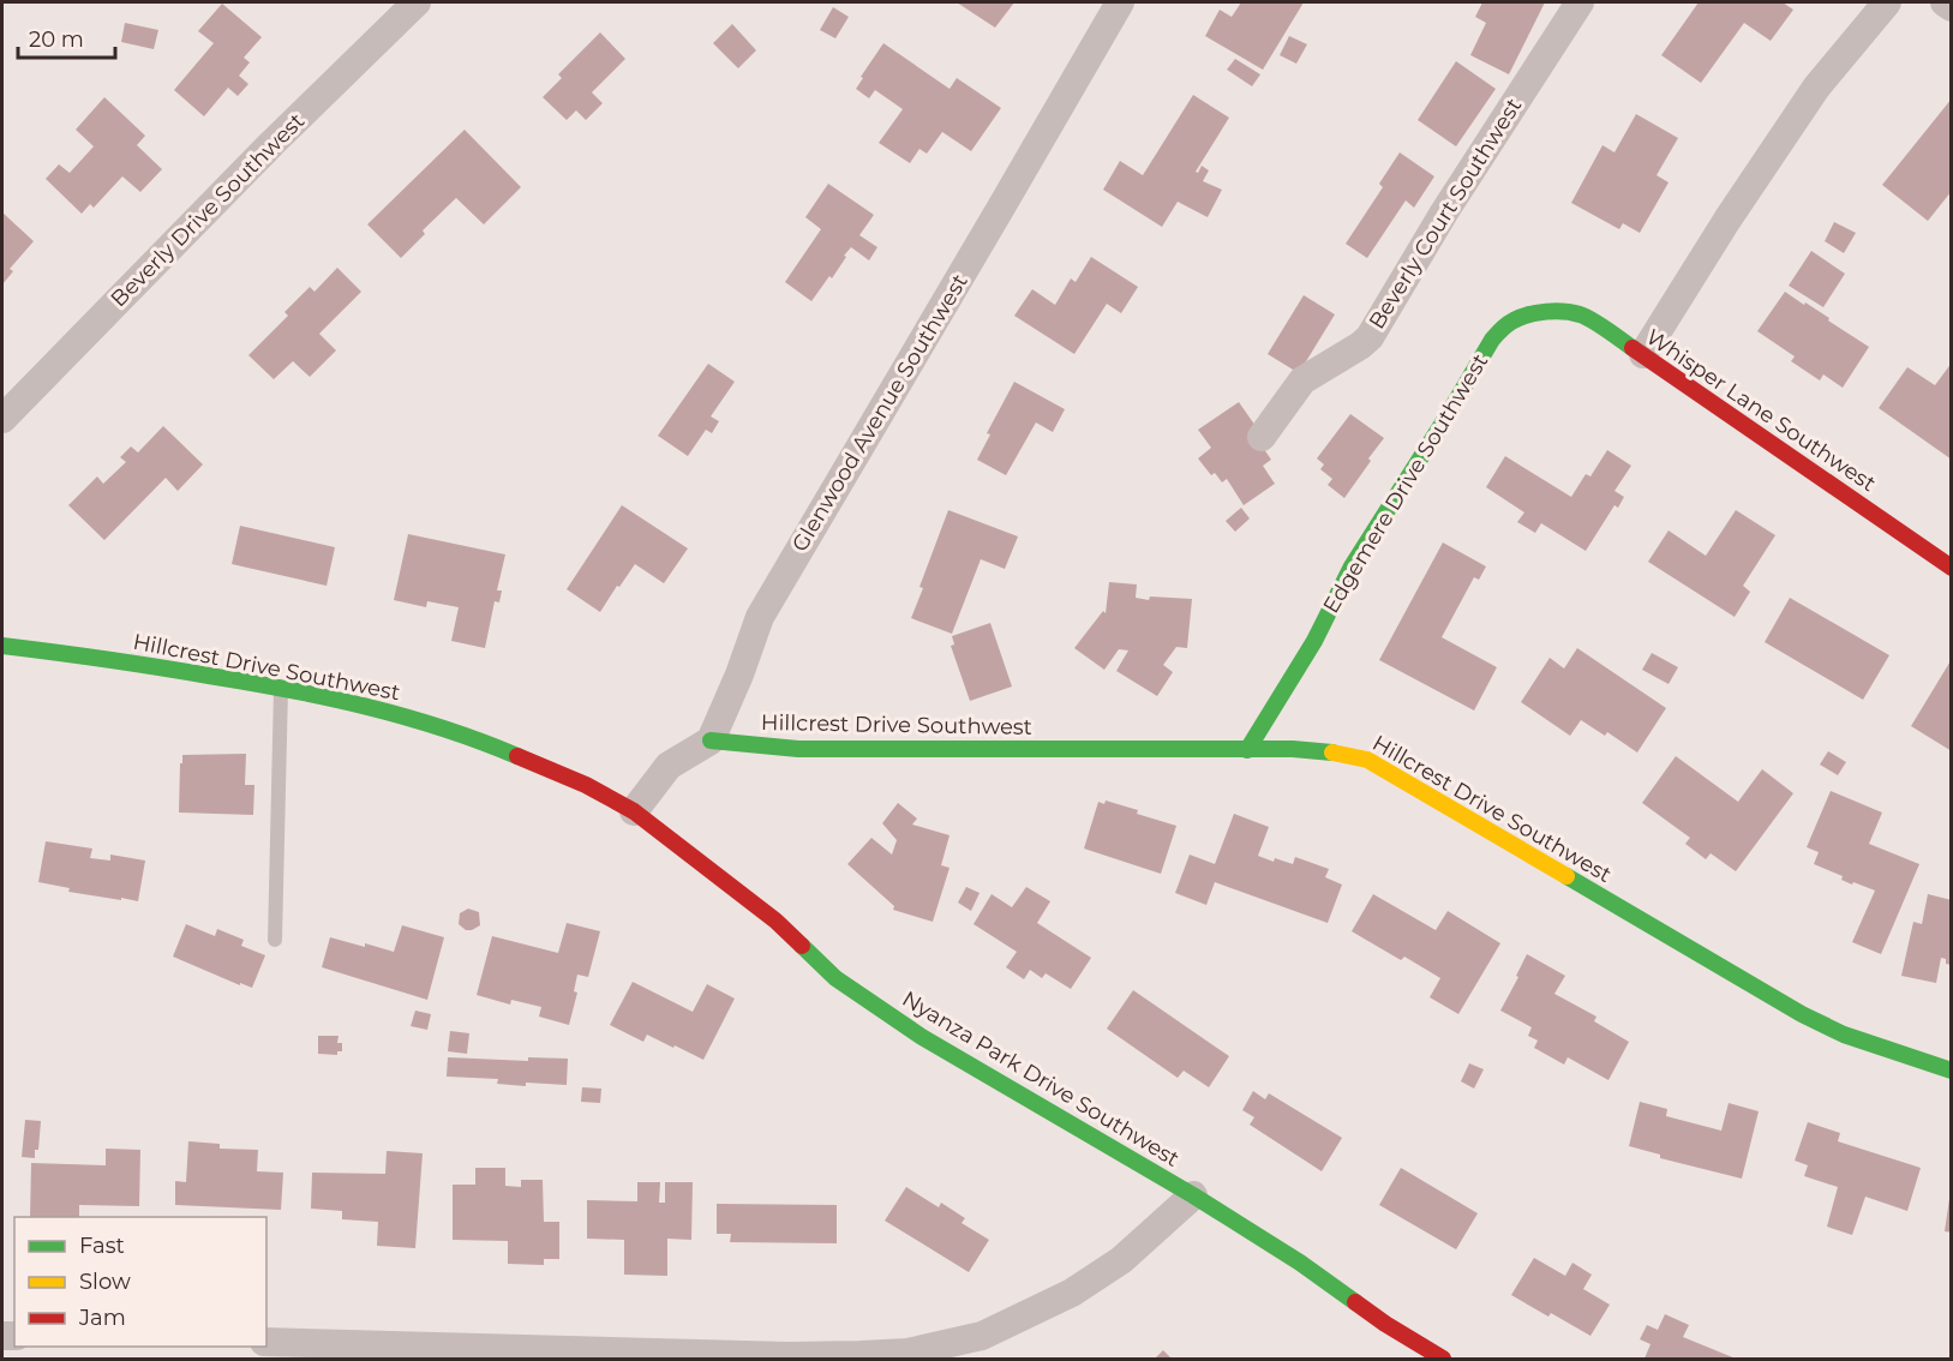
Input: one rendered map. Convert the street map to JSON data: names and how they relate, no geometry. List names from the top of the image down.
{
  "streets": {
    "street": [
      "Beverly Drive Southwest",
      "Beverly Court Southwest",
      "Whisper Lane Southwest",
      "Glenwood Avenue Southwest",
      "Edgemere Drive Southwest",
      "Hillcrest Drive Southwest",
      "Nyanza Park Drive Southwest"
    ]
  },
  "crossings": [
    ["Whisper Lane Southwest", "Edgemere Drive Southwest"],
    ["Glenwood Avenue Southwest", "Hillcrest Drive Southwest"],
    ["Edgemere Drive Southwest", "Hillcrest Drive Southwest"],
    ["Hillcrest Drive Southwest", "Nyanza Park Drive Southwest"]
  ],
  "legend": ["Fast", "Slow", "Jam"],
  "scale_bar": "20 m"
}
